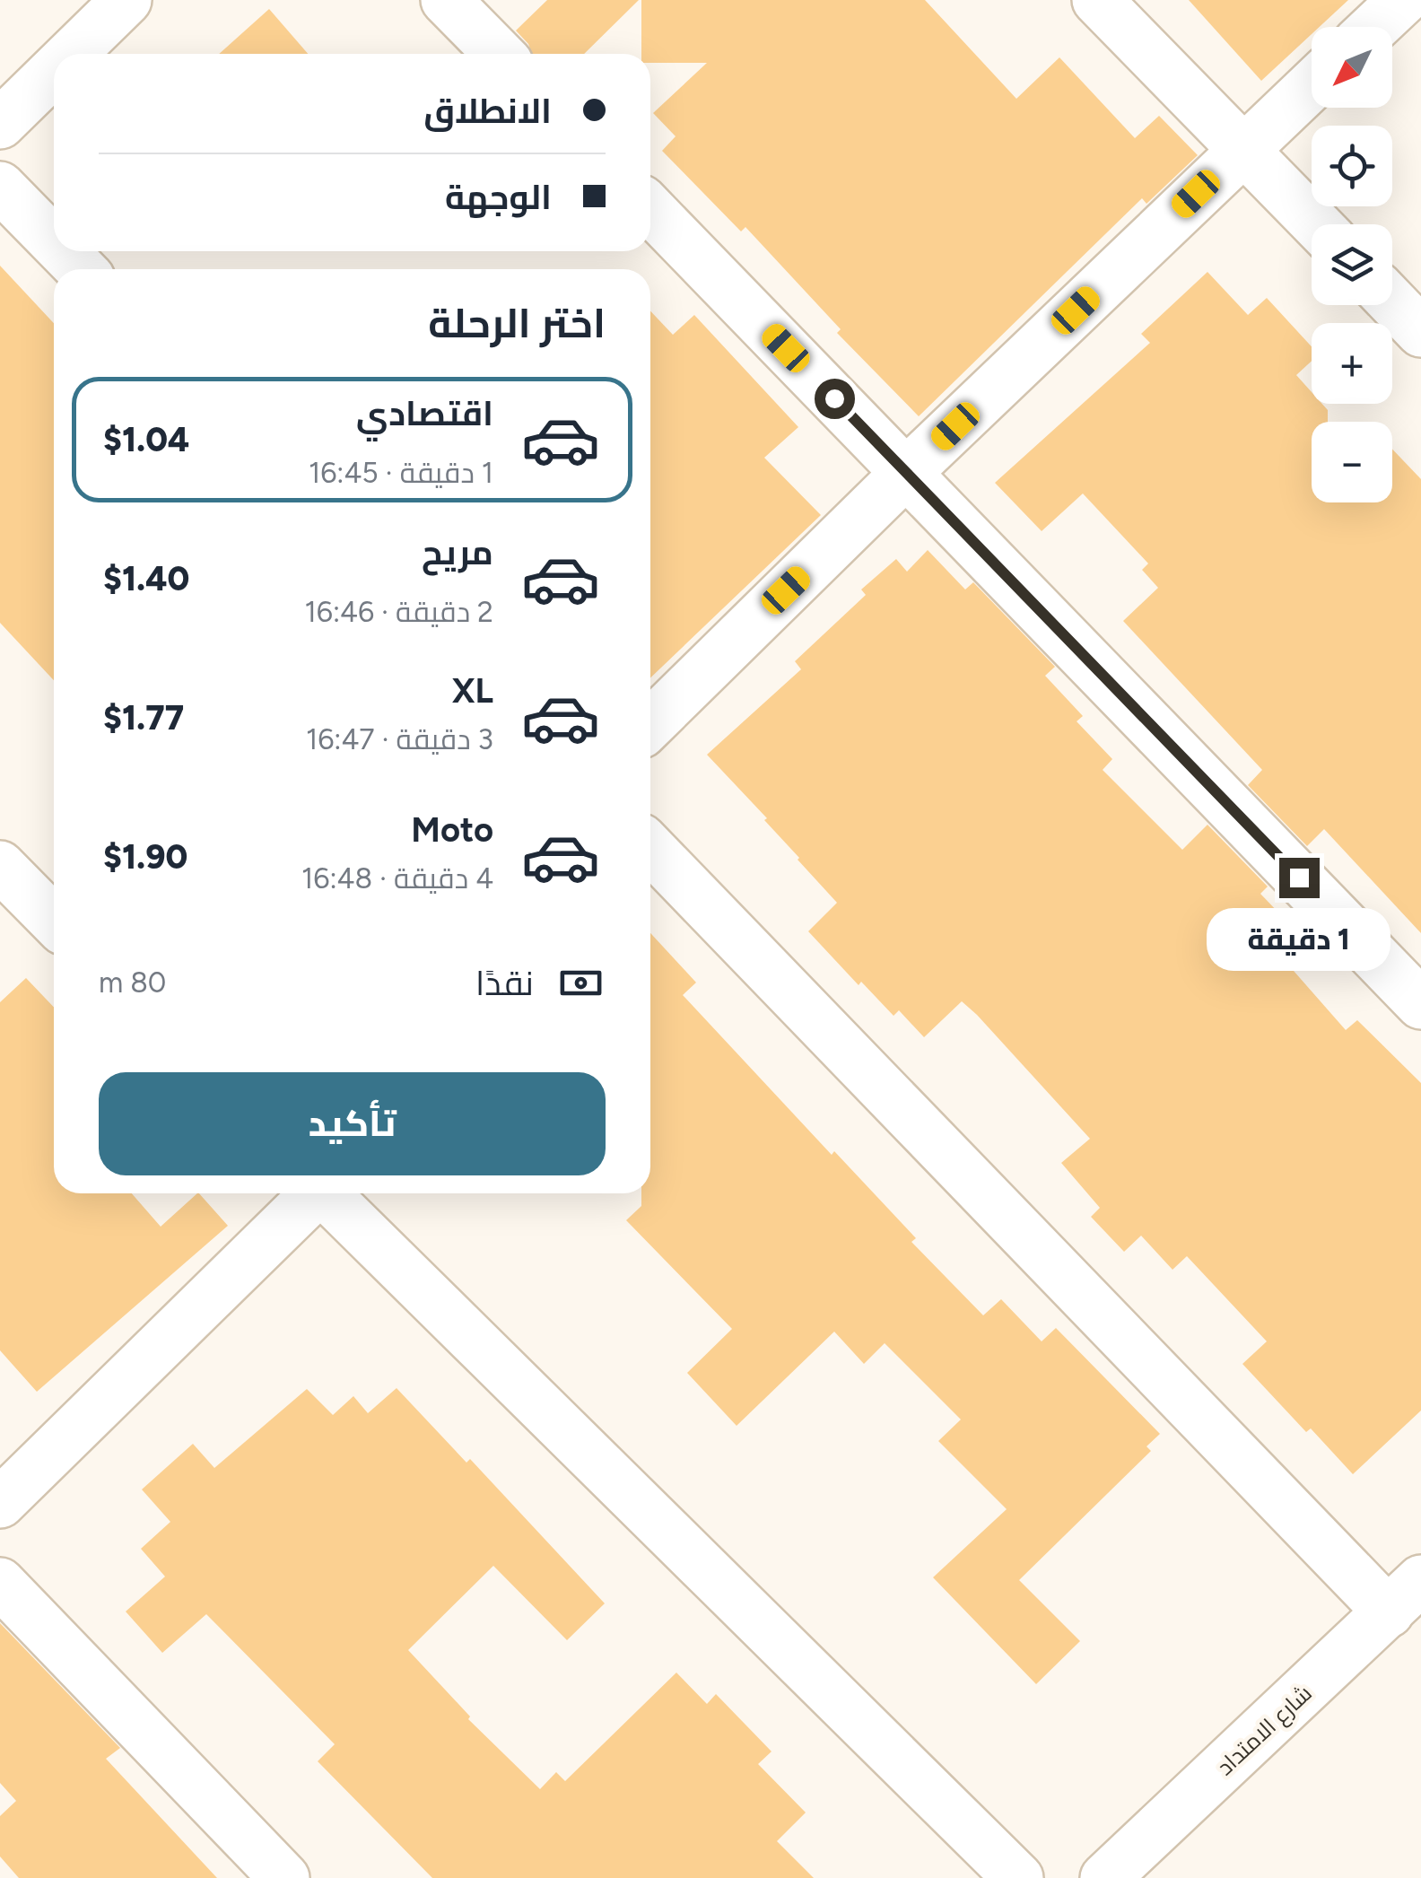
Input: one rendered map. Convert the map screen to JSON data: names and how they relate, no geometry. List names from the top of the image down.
{
  "streets": {
    "street": ["شارع الامتداد"]
  },
  "north": "bottom left",
  "page": {
    "map_buttons": ["+", "−"],
    "banner": ["الانطلاق", "الوجهة"],
    "heading": "اختر الرحلة",
    "list": [
      {
        "name": "اقتصادي",
        "note": "1 دقيقة · 16:45",
        "value": "$1.04"
      },
      {
        "name": "مريح",
        "note": "2 دقيقة · 16:46",
        "value": "$1.40"
      },
      {
        "name": "XL",
        "note": "3 دقيقة · 16:47",
        "value": "$1.77"
      },
      {
        "name": "Moto",
        "note": "4 دقيقة · 16:48",
        "value": "$1.90"
      }
    ],
    "bubble": "1 دقيقة",
    "pay": ["نقدًا", "80 m"],
    "buttons": "تأكيد"
  }
}
